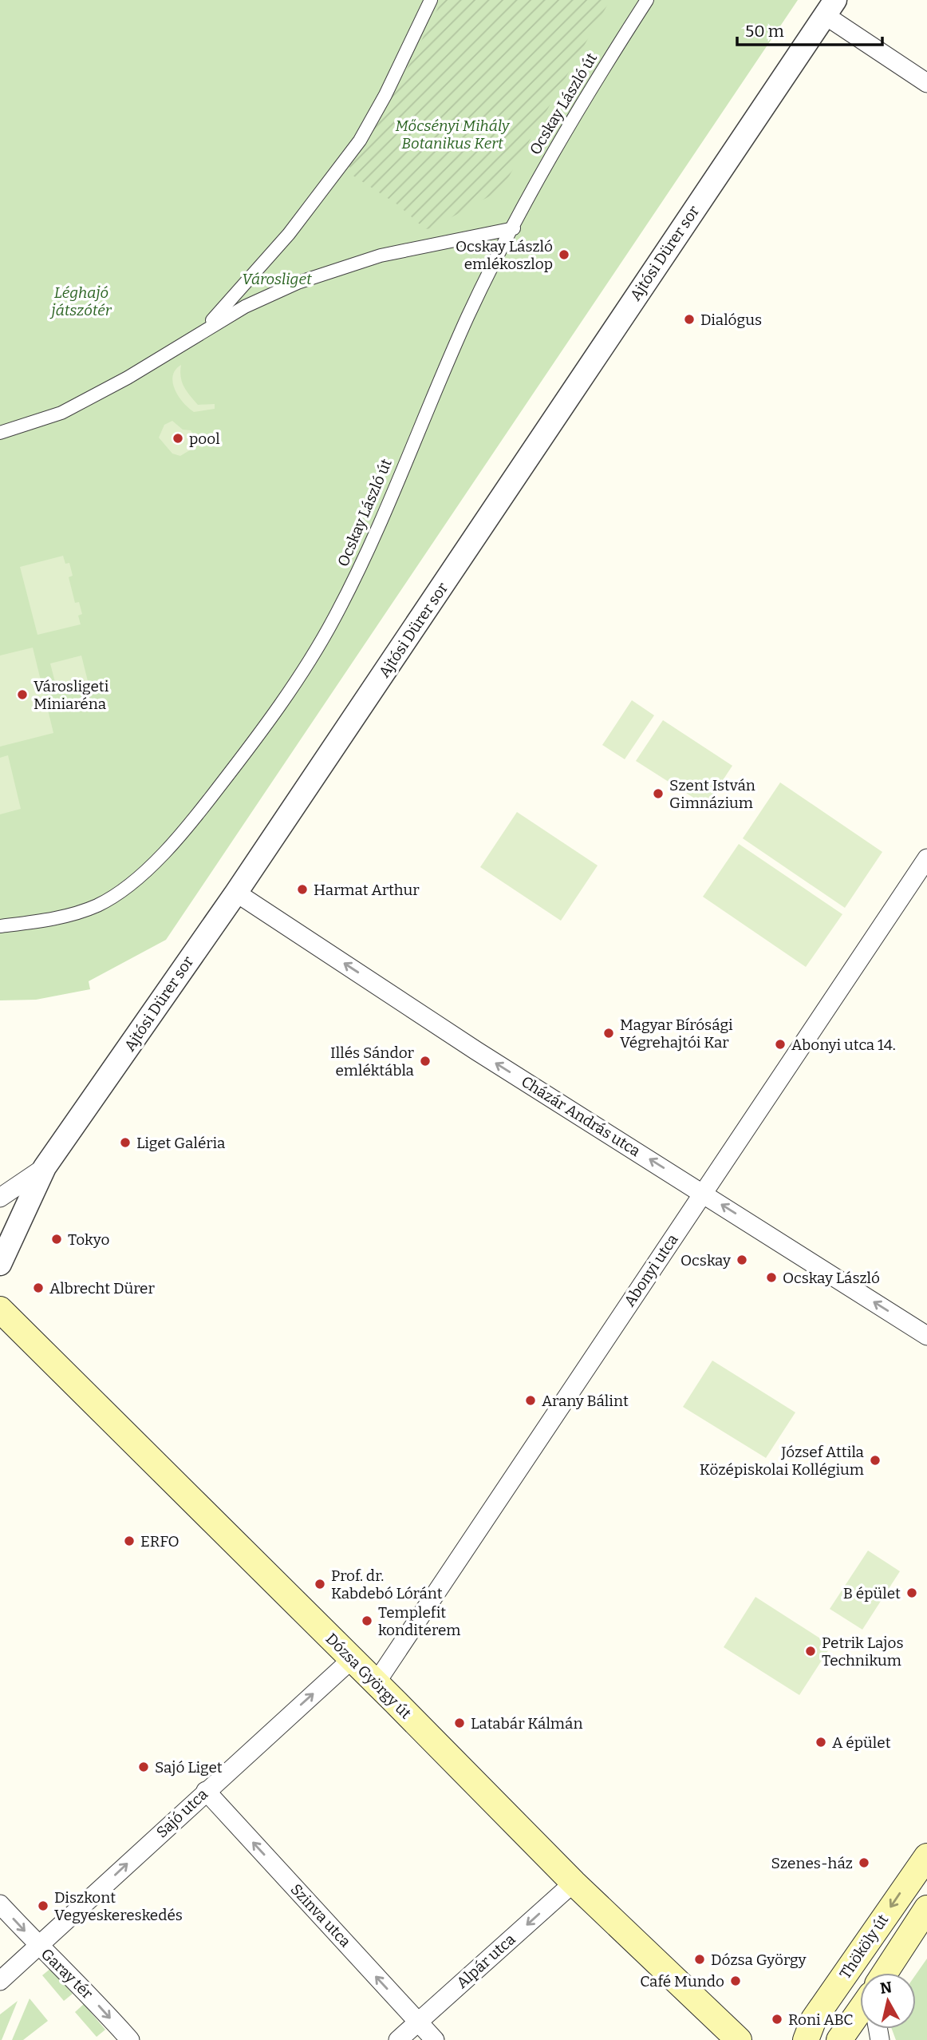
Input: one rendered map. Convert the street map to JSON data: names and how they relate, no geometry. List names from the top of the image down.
{
  "streets": {
    "main road": ["Dózsa György út", "Thököly út"],
    "street": [
      "Ocskay László út",
      "Ajtósi Dürer sor",
      "Cházár András utca",
      "Abonyi utca",
      "Sajó utca",
      "Szinva utca",
      "Alpár utca",
      "Garay tér"
    ]
  },
  "crossings": [
    ["Ajtósi Dürer sor", "Cházár András utca"],
    ["Cházár András utca", "Abonyi utca"],
    ["Abonyi utca", "Dózsa György út"],
    ["Dózsa György út", "Sajó utca"],
    ["Dózsa György út", "Alpár utca"],
    ["Sajó utca", "Szinva utca"],
    ["Sajó utca", "Garay tér"],
    ["Szinva utca", "Alpár utca"]
  ],
  "one_way": [
    "Cházár András utca",
    "Sajó utca",
    "Szinva utca",
    "Alpár utca",
    "Garay tér"
  ],
  "parks": ["Mőcsényi Mihály Botanikus Kert", "Városliget", "Léghajó játszótér"],
  "places": [
    "Ocskay László emlékoszlop",
    "Dialógus",
    "pool",
    "Városligeti Miniaréna",
    "Szent István Gimnázium",
    "Harmat Arthur",
    "Magyar Bírósági Végrehajtói Kar",
    "Abonyi utca 14.",
    "Illés Sándor emléktábla",
    "Liget Galéria",
    "Tokyo",
    "Ocskay",
    "Ocskay László",
    "Albrecht Dürer",
    "Arany Bálint",
    "József Attila Középiskolai Kollégium",
    "ERFO",
    "Prof. dr. Kabdebó Lóránt",
    "B épület",
    "Templefit konditerem",
    "Petrik Lajos Technikum",
    "Latabár Kálmán",
    "A épület",
    "Sajó Liget",
    "Szenes-ház",
    "Diszkont Vegyeskereskedés",
    "Dózsa György",
    "Café Mundo",
    "Roni ABC"
  ],
  "scale_bar": "50 m",
  "north": "top"
}
